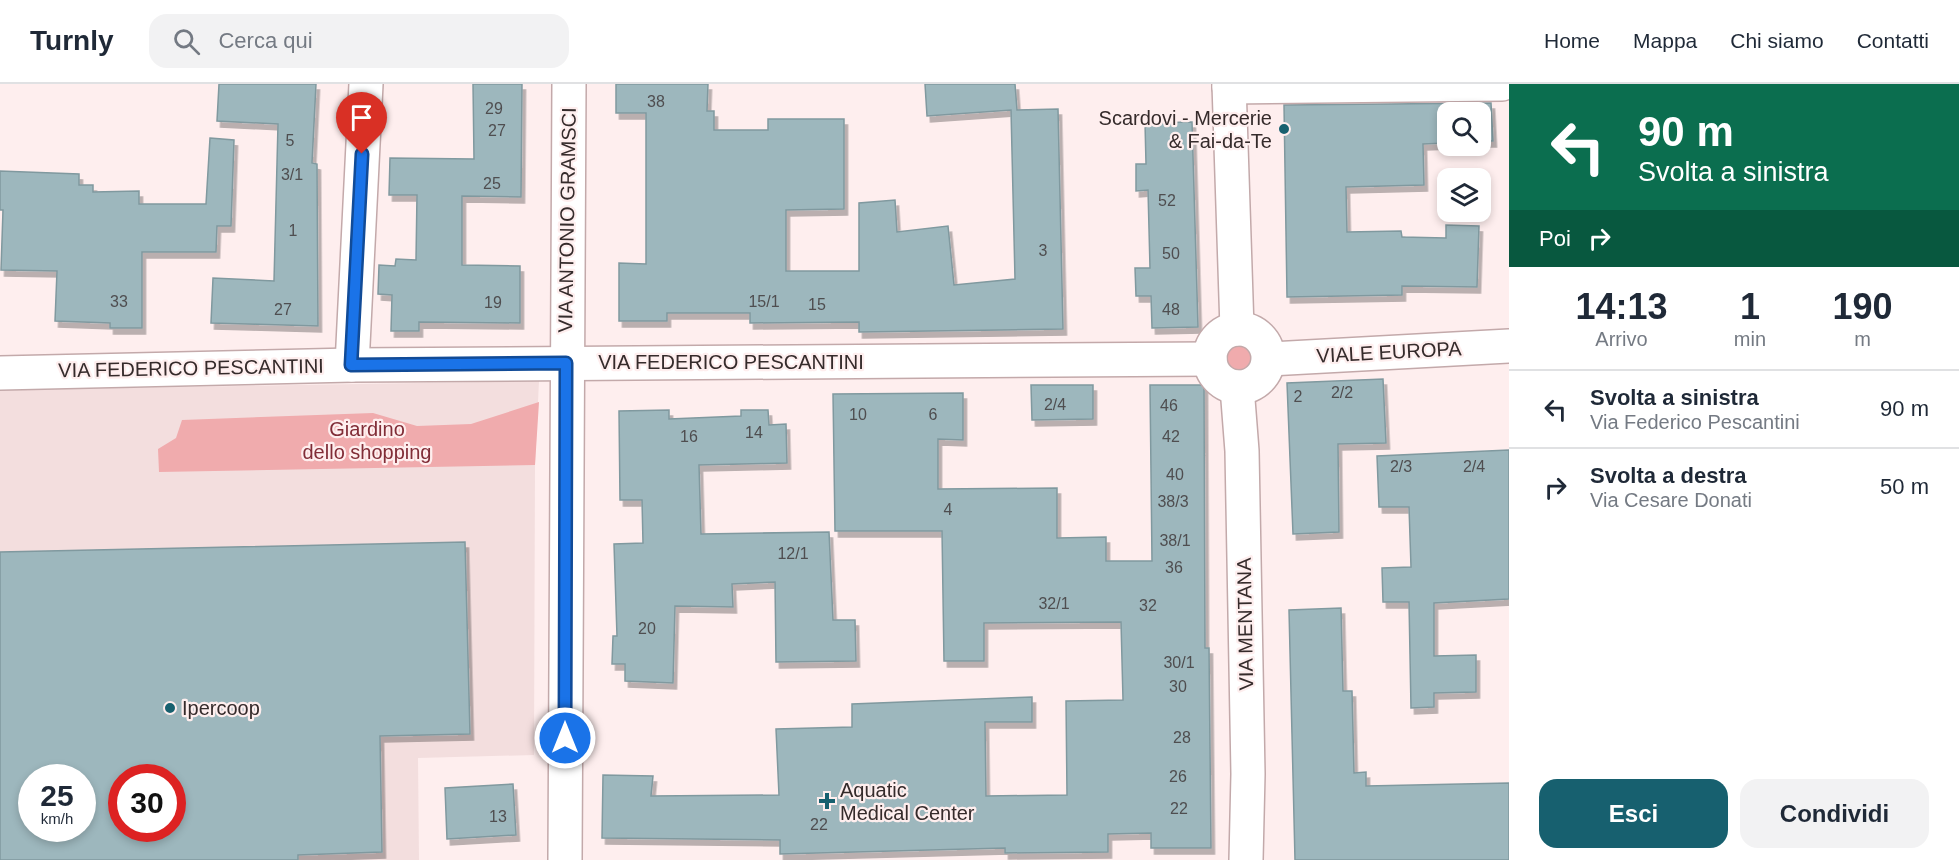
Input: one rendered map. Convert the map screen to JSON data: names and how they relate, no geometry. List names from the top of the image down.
{
  "streets": {
    "street": [
      "VIA ANTONIO GRAMSCI",
      "VIALE EUROPA",
      "VIA FEDERICO PESCANTINI",
      "VIA MENTANA"
    ]
  },
  "crossings": [
    ["VIA ANTONIO GRAMSCI", "VIA FEDERICO PESCANTINI"],
    ["VIALE EUROPA", "VIA FEDERICO PESCANTINI"],
    ["VIALE EUROPA", "VIA MENTANA"],
    ["VIA FEDERICO PESCANTINI", "VIA MENTANA"]
  ],
  "parks": ["Giardino dello shopping"],
  "places": {
    "other": ["Scardovi - Mercerie & Fai-da-Te", "Ipercoop"],
    "health": ["Aquatic Medical Center"]
  },
  "house_numbers": [
    "38",
    "29",
    "27",
    "5",
    "3/1",
    "25",
    "52",
    "1",
    "3",
    "50",
    "33",
    "15/1",
    "19",
    "15",
    "27",
    "48",
    "2/2",
    "2",
    "2/4",
    "46",
    "10",
    "6",
    "14",
    "16",
    "42",
    "2/3",
    "2/4",
    "40",
    "38/3",
    "4",
    "38/1",
    "12/1",
    "36",
    "32/1",
    "32",
    "20",
    "30/1",
    "30",
    "28",
    "26",
    "22",
    "13",
    "22"
  ],
  "page": {
    "header": "Turnly",
    "search": "Cerca qui",
    "nav": [
      "Home",
      "Mappa",
      "Chi siamo",
      "Contatti"
    ],
    "turn": ["90 m", "Svolta a sinistra"],
    "then": "Poi",
    "eta": [
      "14:13",
      "Arrivo",
      "1",
      "min",
      "190",
      "m"
    ],
    "list": [
      {
        "name": "Svolta a sinistra",
        "note": "Via Federico Pescantini",
        "value": "90 m"
      },
      {
        "name": "Svolta a destra",
        "note": "Via Cesare Donati",
        "value": "50 m"
      }
    ],
    "speed": "25 km/h",
    "limit": "30",
    "buttons": ["Esci", "Condividi"]
  }
}
